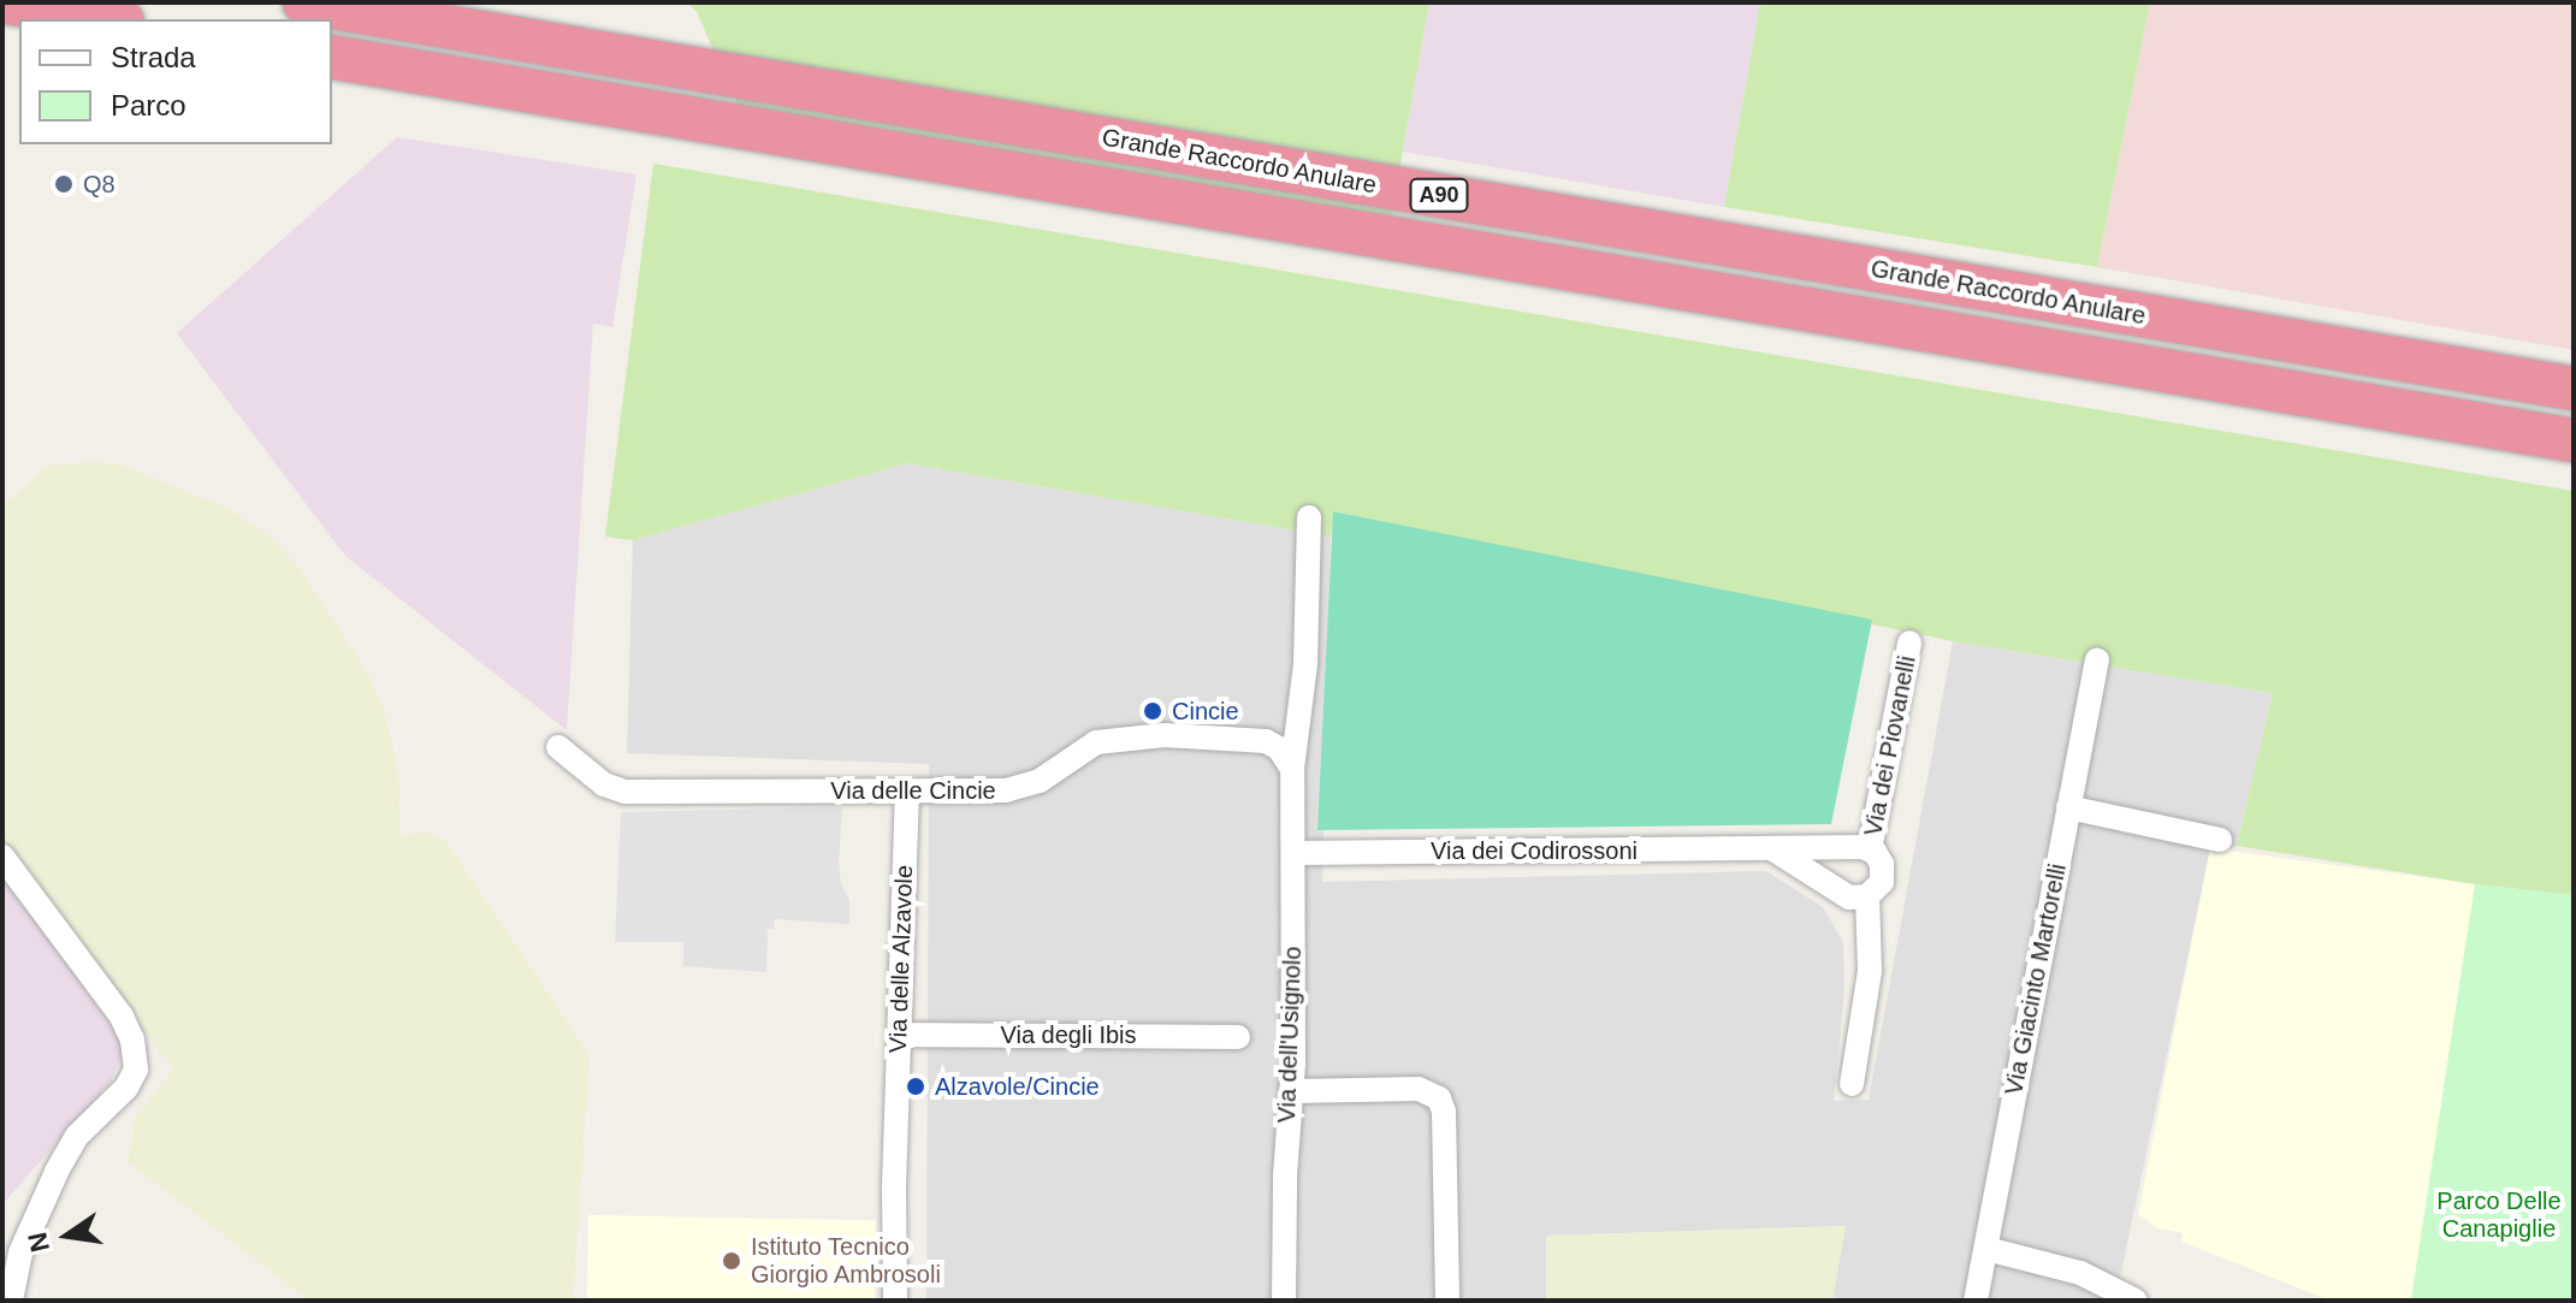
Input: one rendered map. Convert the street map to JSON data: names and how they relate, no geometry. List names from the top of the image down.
{
  "streets": {
    "highway": ["Grande Raccordo Anulare", "A90"],
    "street": [
      "Via dei Piovanelli",
      "Via delle Cincie",
      "Via dei Codirossoni",
      "Via delle Alzavole",
      "Via Giacinto Martorelli",
      "Via degli Ibis",
      "Via dell'Usignolo"
    ]
  },
  "crossings": [
    ["Via dei Piovanelli", "Via dei Codirossoni"],
    ["Via delle Cincie", "Via delle Alzavole"],
    ["Via delle Cincie", "Via dell'Usignolo"],
    ["Via dei Codirossoni", "Via dell'Usignolo"],
    ["Via delle Alzavole", "Via degli Ibis"]
  ],
  "parks": ["Parco Delle Canapiglie"],
  "places": [
    "Q8",
    "Cincie",
    "Alzavole/Cincie",
    "Istituto Tecnico Giorgio Ambrosoli"
  ],
  "legend": ["Strada", "Parco"],
  "north": "left"
}
